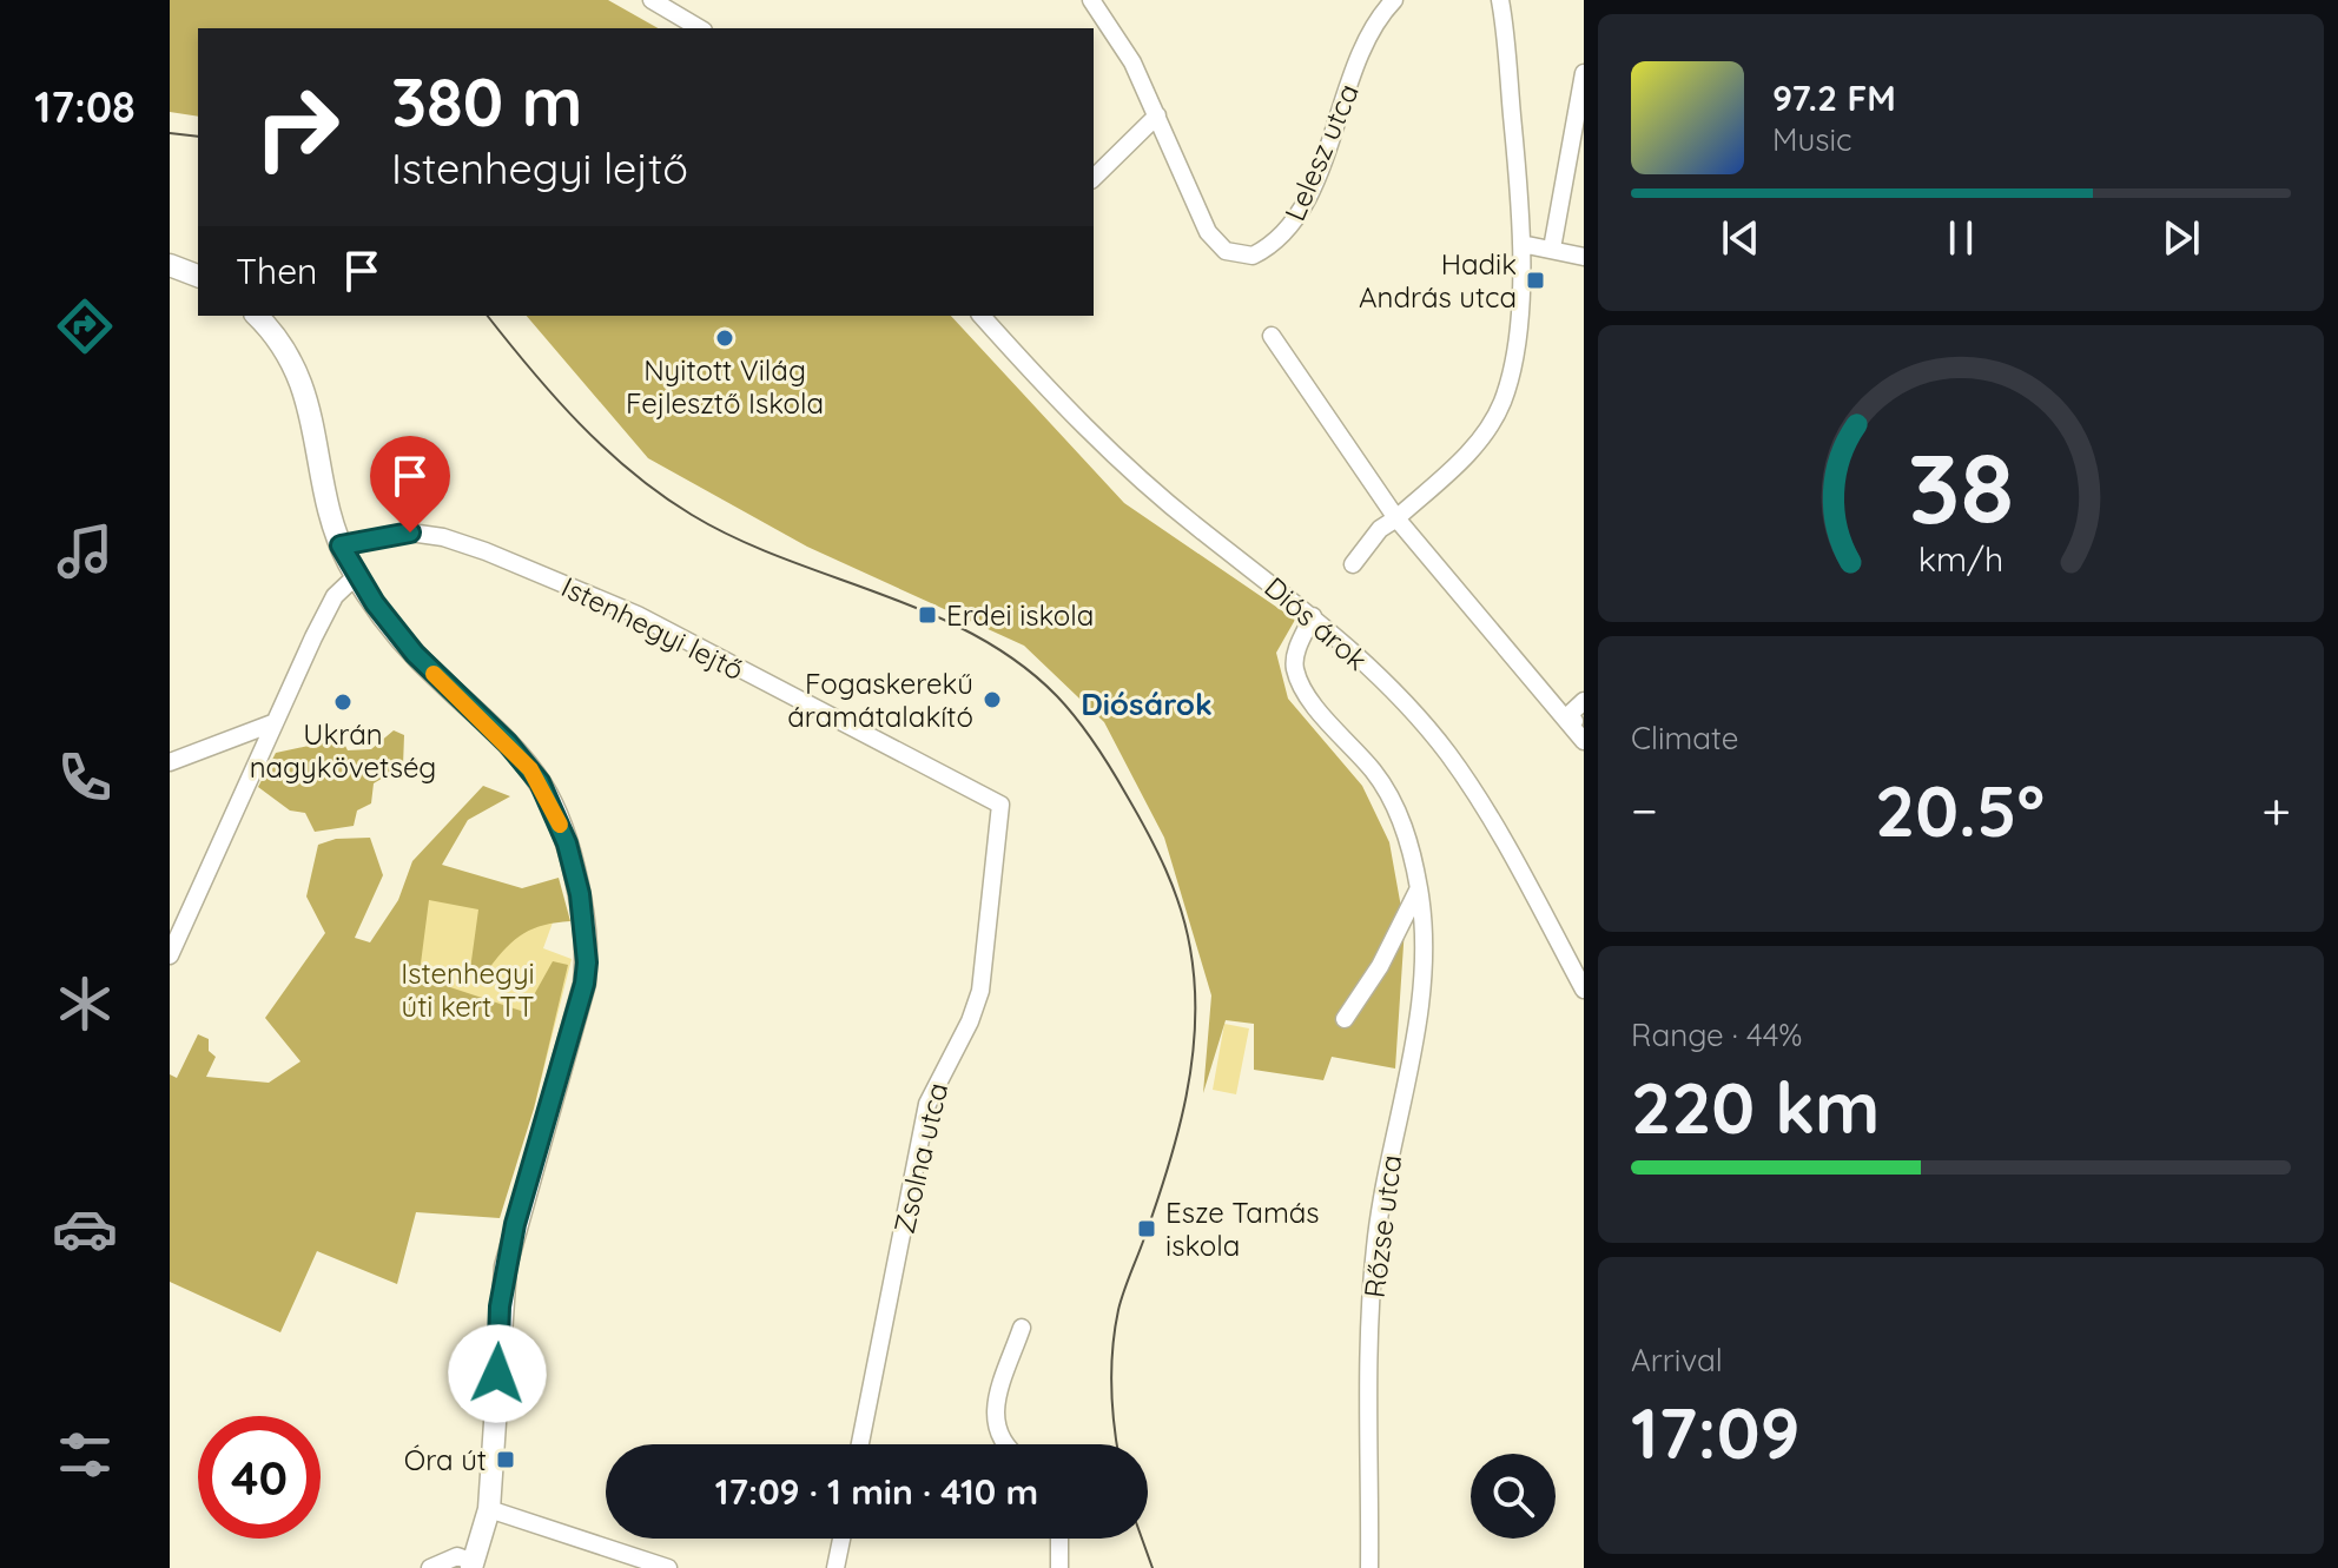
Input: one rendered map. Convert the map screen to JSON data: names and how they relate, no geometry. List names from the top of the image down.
{
  "streets": {
    "street": [
      "Lelesz utca",
      "Diós árok",
      "Istenhegyi lejtő",
      "Zsolna utca",
      "Rőzse utca"
    ]
  },
  "crossings": [
    ["Diós árok", "Rőzse utca"],
    ["Istenhegyi lejtő", "Zsolna utca"]
  ],
  "districts": ["Diósárok"],
  "parks": ["Istenhegyi úti kert TT"],
  "places": {
    "transit": [
      "Hadik András utca",
      "Erdei iskola",
      "Esze Tamás iskola",
      "Óra út"
    ],
    "other": ["Nyitott Világ Fejlesztő Iskola", "Fogaskerekű áramátalakító", "Ukrán nagykövetség"]
  },
  "page": {
    "tabs": "17:08",
    "turn": ["380 m", "Istenhegyi lejtő"],
    "song": ["97.2 FM", "Music"],
    "then": "Then",
    "tile": [
      "Climate",
      ["Range · 44%", "220 km"],
      ["Arrival", "17:09"]
    ],
    "heat": ["−", "20.5°", "+"],
    "limit": "40",
    "trip": "17:09 · 1 min · 410 m",
    "gauge": ["38", "km/h"]
  }
}
